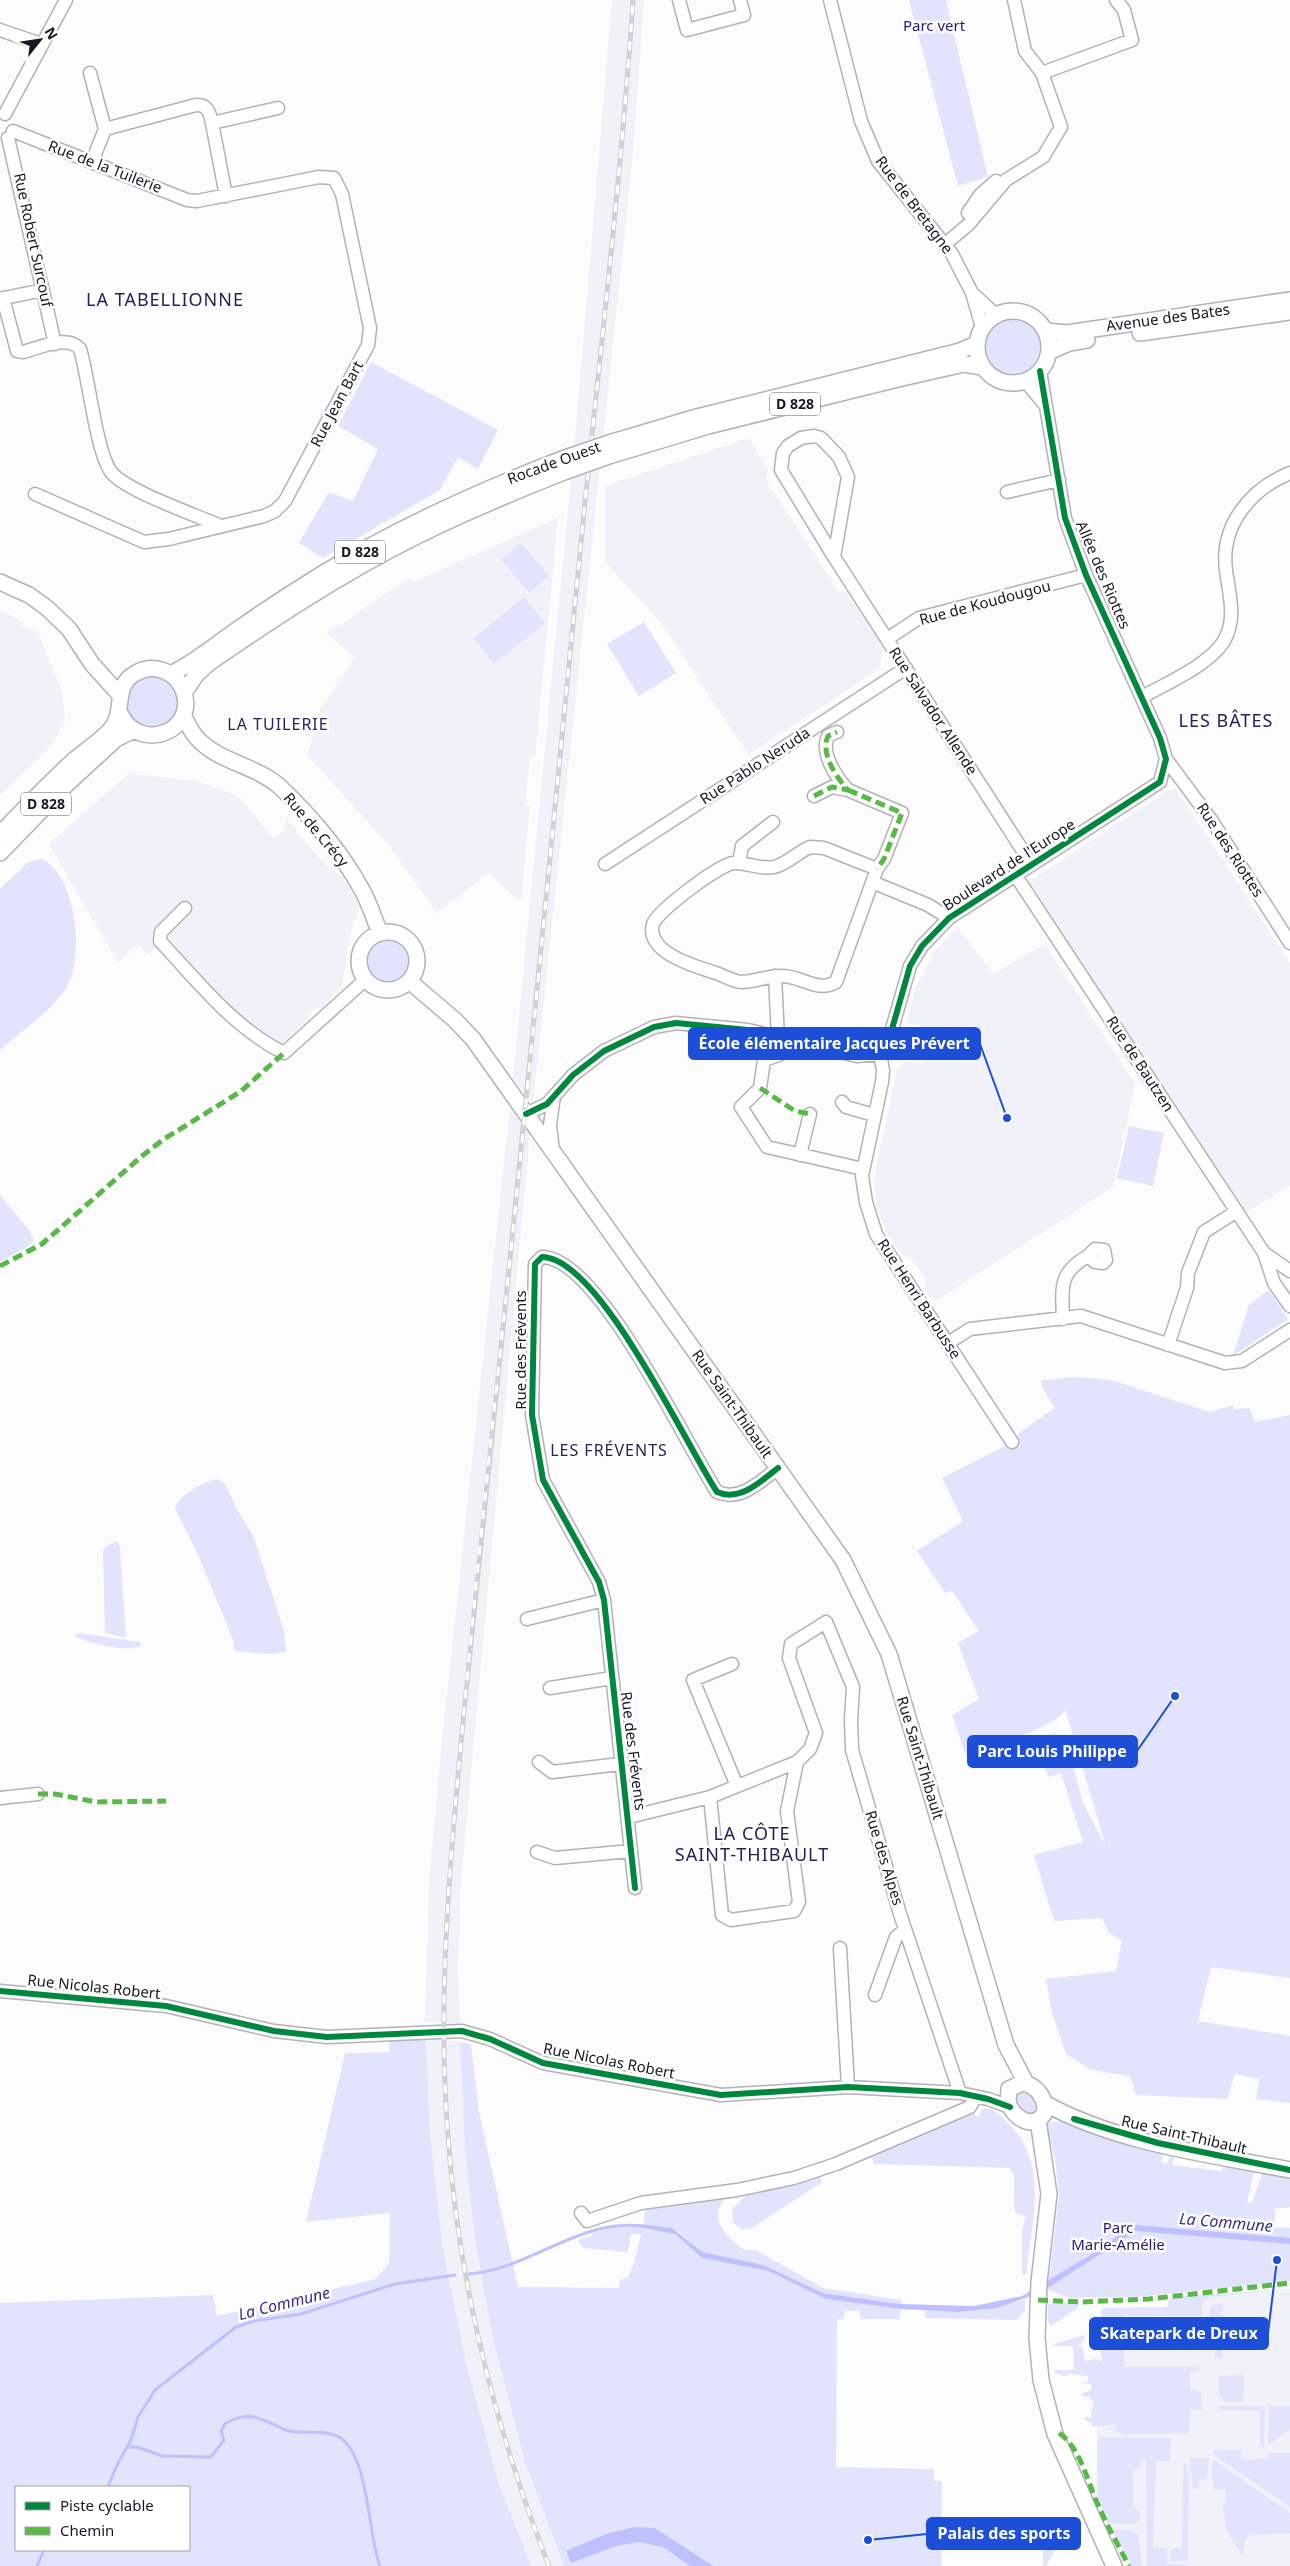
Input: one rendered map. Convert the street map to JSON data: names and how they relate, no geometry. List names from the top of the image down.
{
  "streets": {
    "main road": [
      "Avenue des Bates",
      "D 828",
      "Rocade Ouest",
      "Rue de Crécy",
      "Rue Saint-Thibault"
    ],
    "street": [
      "Rue de la Tuilerie",
      "Rue de Bretagne",
      "Rue Robert Surcouf",
      "Rue Jean Bart",
      "Allée des Riottes",
      "Rue de Koudougou",
      "Rue Salvador Allende",
      "Rue Pablo Neruda",
      "Rue des Riottes",
      "Boulevard de l'Europe",
      "Rue de Bautzen",
      "Rue Henri Barbusse",
      "Rue des Frévents",
      "Rue des Alpes",
      "Rue Nicolas Robert"
    ]
  },
  "crossings": [
    ["Rue de la Tuilerie", "Rue Robert Surcouf"],
    ["Rue de la Tuilerie", "Rue Jean Bart"],
    ["Rue de Bretagne", "Avenue des Bates"],
    ["Rue de Bretagne", "Rocade Ouest"],
    ["Rue de Bretagne", "Allée des Riottes"],
    ["Avenue des Bates", "Rocade Ouest"],
    ["Avenue des Bates", "Allée des Riottes"],
    ["D 828", "Rocade Ouest"],
    ["D 828", "Rue de Crécy"],
    ["Rocade Ouest", "Allée des Riottes"],
    ["Rocade Ouest", "Rue de Crécy"],
    ["Allée des Riottes", "Rue de Koudougou"],
    ["Rue de Koudougou", "Rue Salvador Allende"],
    ["Rue Salvador Allende", "Rue Pablo Neruda"],
    ["Rue Salvador Allende", "Boulevard de l'Europe"],
    ["Rue de Crécy", "Rue Saint-Thibault"],
    ["Rue des Riottes", "Boulevard de l'Europe"],
    ["Boulevard de l'Europe", "Rue de Bautzen"],
    ["Boulevard de l'Europe", "Rue Henri Barbusse"],
    ["Rue des Frévents", "Rue Saint-Thibault"],
    ["Rue Saint-Thibault", "Rue Nicolas Robert"],
    ["Rue des Alpes", "Rue Nicolas Robert"]
  ],
  "districts": [
    "LA TABELLIONNE",
    "LES BÂTES",
    "LA TUILERIE",
    "LES FRÉVENTS",
    "LA CÔTE SAINT-THIBAULT"
  ],
  "water": ["La Commune"],
  "parks": ["Parc vert", "Parc Marie-Amélie"],
  "places": [
    "École élémentaire Jacques Prévert",
    "Parc Louis Philippe",
    "Skatepark de Dreux",
    "Palais des sports"
  ],
  "legend": ["Piste cyclable", "Chemin"],
  "north": "top right"
}
